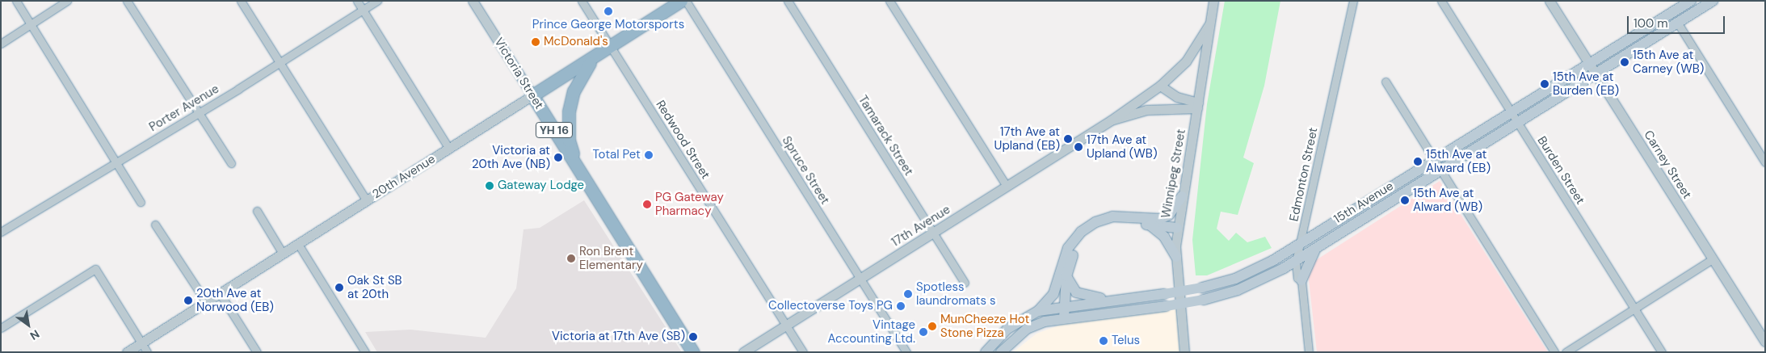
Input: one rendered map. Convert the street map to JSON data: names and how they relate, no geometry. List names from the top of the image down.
{
  "streets": {
    "highway": ["Victoria Street", "YH 16", "20th Avenue"],
    "main road": ["15th Avenue"],
    "street": [
      "Porter Avenue",
      "Tamarack Street",
      "Redwood Street",
      "Carney Street",
      "Spruce Street",
      "Burden Street",
      "Winnipeg Street",
      "Edmonton Street",
      "17th Avenue"
    ]
  },
  "crossings": [
    ["Victoria Street", "20th Avenue"],
    ["Tamarack Street", "17th Avenue"],
    ["Redwood Street", "20th Avenue"],
    ["Redwood Street", "17th Avenue"],
    ["Carney Street", "15th Avenue"],
    ["Spruce Street", "17th Avenue"],
    ["Burden Street", "15th Avenue"],
    ["Winnipeg Street", "17th Avenue"],
    ["Edmonton Street", "15th Avenue"]
  ],
  "places": [
    "Prince George Motorsports",
    "McDonald's",
    "15th Ave at Carney (WB)",
    "15th Ave at Burden (EB)",
    "17th Ave at Upland (EB)",
    "17th Ave at Upland (WB)",
    "Total Pet",
    "Victoria at 20th Ave (NB)",
    "15th Ave at Alward (EB)",
    "Gateway Lodge",
    "15th Ave at Alward (WB)",
    "PG Gateway Pharmacy",
    "Ron Brent Elementary",
    "Oak St SB at 20th",
    "Spotless laundromats s",
    "20th Ave at Norwood (EB)",
    "Collectoverse Toys PG",
    "MunCheeze Hot Stone Pizza",
    "Vintage Accounting Ltd.",
    "Victoria at 17th Ave (SB)",
    "Telus"
  ],
  "scale_bar": "100 m",
  "north": "bottom right"
}
